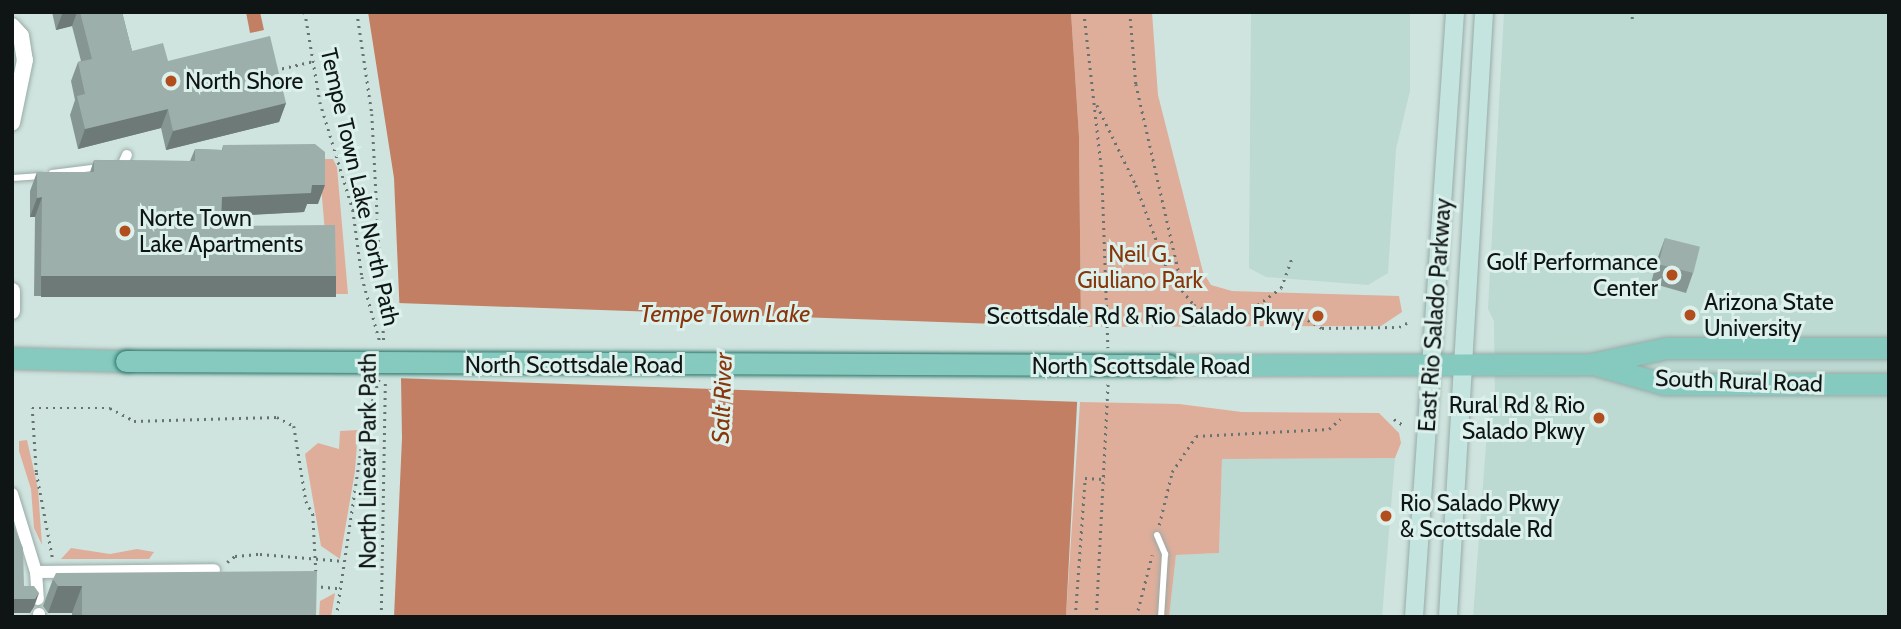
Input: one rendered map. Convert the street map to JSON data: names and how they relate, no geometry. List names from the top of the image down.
{
  "streets": {
    "main road": ["East Rio Salado Parkway", "North Scottsdale Road", "South Rural Road"],
    "path": ["Tempe Town Lake North Path", "North Linear Park Path"]
  },
  "crossings": [
    ["Tempe Town Lake North Path", "North Linear Park Path"],
    ["East Rio Salado Parkway", "North Scottsdale Road"],
    ["East Rio Salado Parkway", "South Rural Road"],
    ["North Scottsdale Road", "South Rural Road"]
  ],
  "water": ["Tempe Town Lake", "Salt River"],
  "parks": ["Neil G. Giuliano Park"],
  "places": [
    "North Shore",
    "Norte Town Lake Apartments",
    "Golf Performance Center",
    "Arizona State University",
    "Scottsdale Rd & Rio Salado Pkwy",
    "Rural Rd & Rio Salado Pkwy",
    "Rio Salado Pkwy & Scottsdale Rd"
  ]
}
